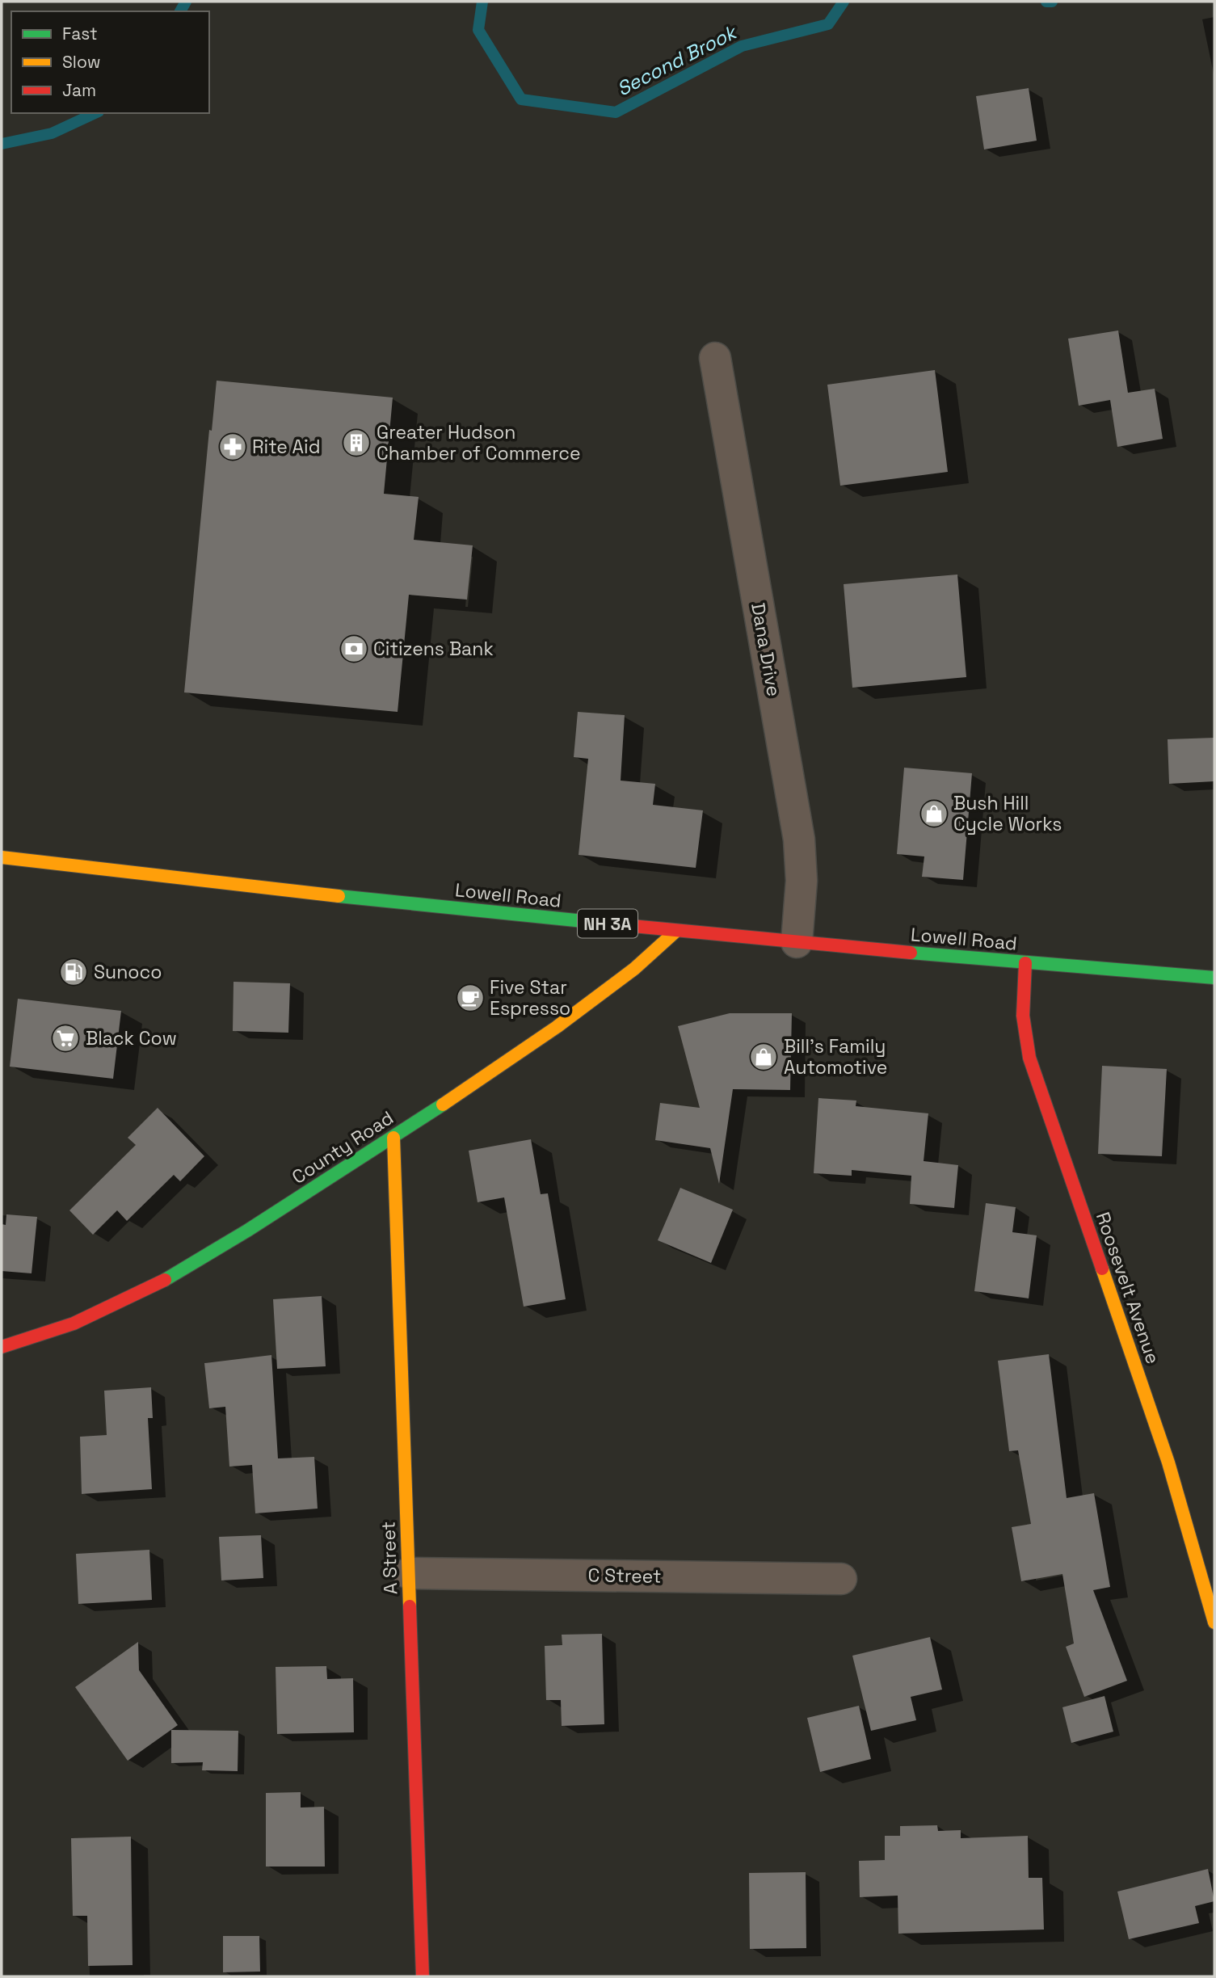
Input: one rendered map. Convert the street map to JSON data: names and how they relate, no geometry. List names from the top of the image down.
{
  "streets": {
    "street": [
      "Dana Drive",
      "Lowell Road",
      "NH 3A",
      "County Road",
      "Roosevelt Avenue",
      "A Street",
      "C Street"
    ]
  },
  "crossings": [
    ["Dana Drive", "Lowell Road"],
    ["Lowell Road", "County Road"],
    ["Lowell Road", "Roosevelt Avenue"],
    ["County Road", "A Street"],
    ["A Street", "C Street"]
  ],
  "water": ["Second Brook"],
  "places": {
    "building": ["Greater Hudson Chamber of Commerce"],
    "pharmacy": ["Rite Aid"],
    "bank": ["Citizens Bank"],
    "shop": ["Bush Hill Cycle Works", "Bill's Family Automotive"],
    "fuel station": ["Sunoco"],
    "cafe": ["Five Star Espresso"],
    "supermarket": ["Black Cow"]
  },
  "legend": ["Fast", "Slow", "Jam"]
}
